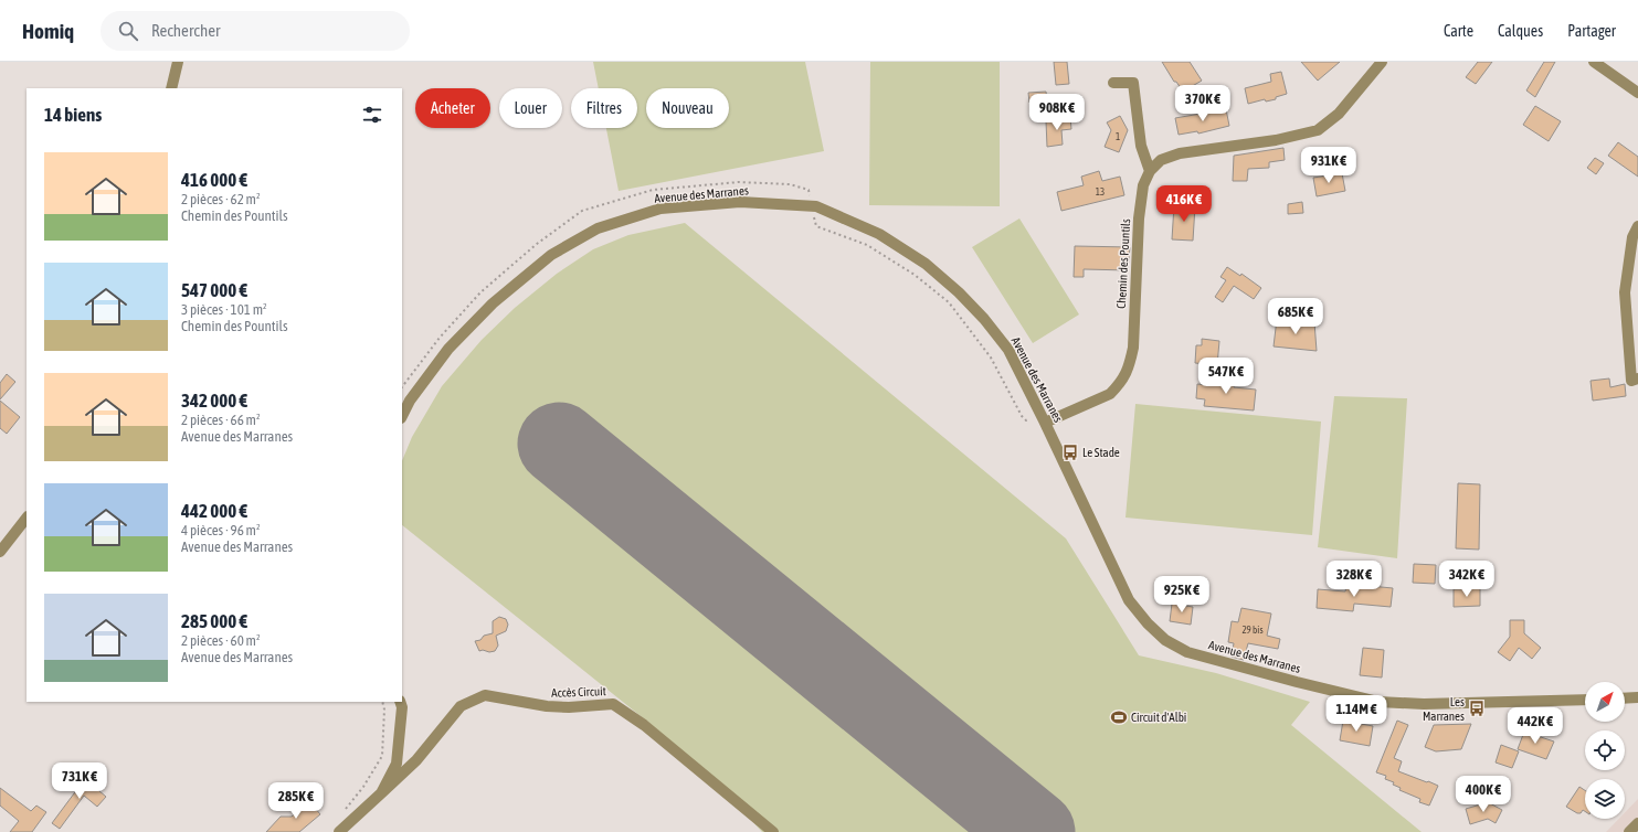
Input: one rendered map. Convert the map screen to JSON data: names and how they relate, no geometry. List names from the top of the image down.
{
  "streets": {
    "street": ["Avenue des Marranes", "Chemin des Pountils", "Accès Circuit"]
  },
  "crossings": [
    ["Avenue des Marranes", "Chemin des Pountils"]
  ],
  "places": {
    "bus stop": ["Le Stade", "Les Marranes"],
    "sports": ["Circuit d'Albi"]
  },
  "house_numbers": ["1", "13", "29 bis"],
  "north": "top right",
  "page": {
    "header": "Homiq",
    "search": "Rechercher",
    "nav": ["Carte", "Calques", "Partager"],
    "price": [
      "370K €",
      "908K €",
      "931K €",
      "416K €",
      "685K €",
      "547K €",
      "328K €",
      "342K €",
      "925K €",
      "1.14M €",
      "442K €",
      "731K €",
      "400K €",
      "285K €"
    ],
    "chip": [
      "Acheter",
      "Louer",
      "Filtres",
      "Nouveau"
    ],
    "heading": "14 biens",
    "list": [
      {
        "name": "416 000 €",
        "note": "2 pièces · 62 m² · Chemin des Pountils"
      },
      {
        "name": "547 000 €",
        "note": "3 pièces · 101 m² · Chemin des Pountils"
      },
      {
        "name": "342 000 €",
        "note": "2 pièces · 66 m² · Avenue des Marranes"
      },
      {
        "name": "442 000 €",
        "note": "4 pièces · 96 m² · Avenue des Marranes"
      },
      {
        "name": "285 000 €",
        "note": "2 pièces · 60 m² · Avenue des Marranes"
      }
    ]
  }
}
